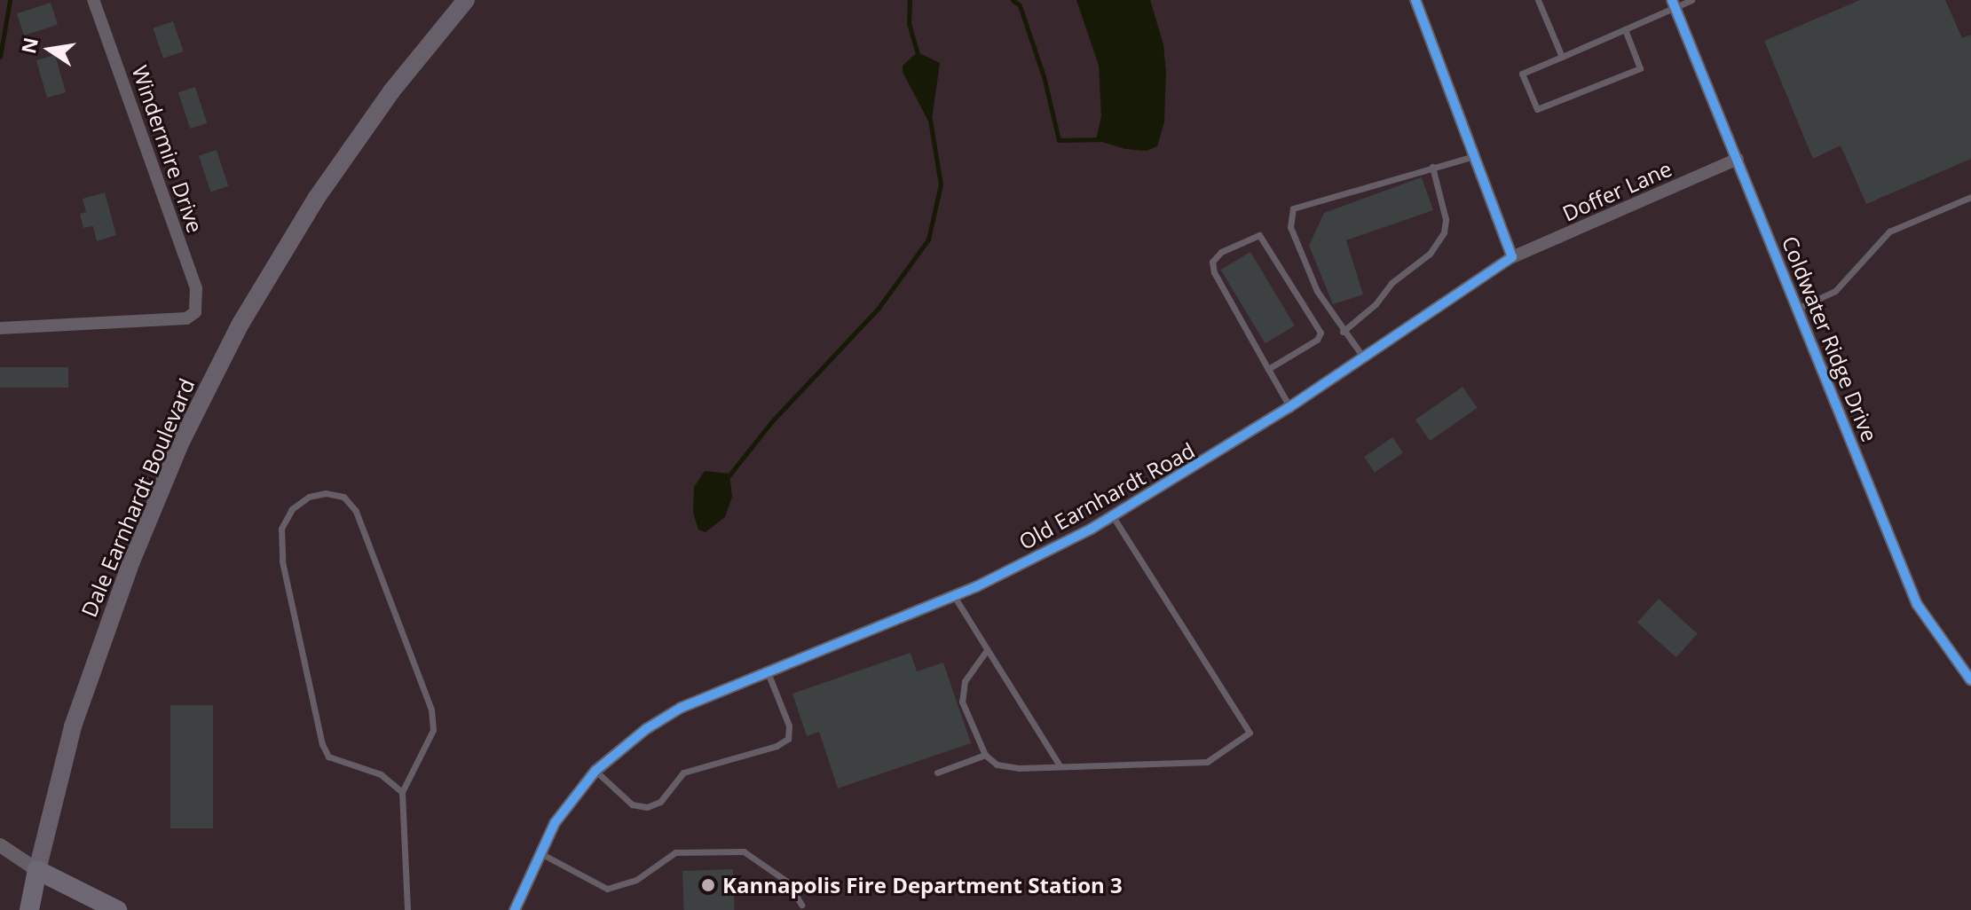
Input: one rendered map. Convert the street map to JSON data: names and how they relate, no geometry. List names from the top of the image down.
{
  "streets": {
    "main road": ["Dale Earnhardt Boulevard"],
    "street": [
      "Windermire Drive",
      "Doffer Lane",
      "Coldwater Ridge Drive",
      "Old Earnhardt Road"
    ]
  },
  "crossings": [
    ["Doffer Lane", "Coldwater Ridge Drive"],
    ["Doffer Lane", "Old Earnhardt Road"]
  ],
  "places": ["Kannapolis Fire Department Station 3"],
  "north": "left"
}
